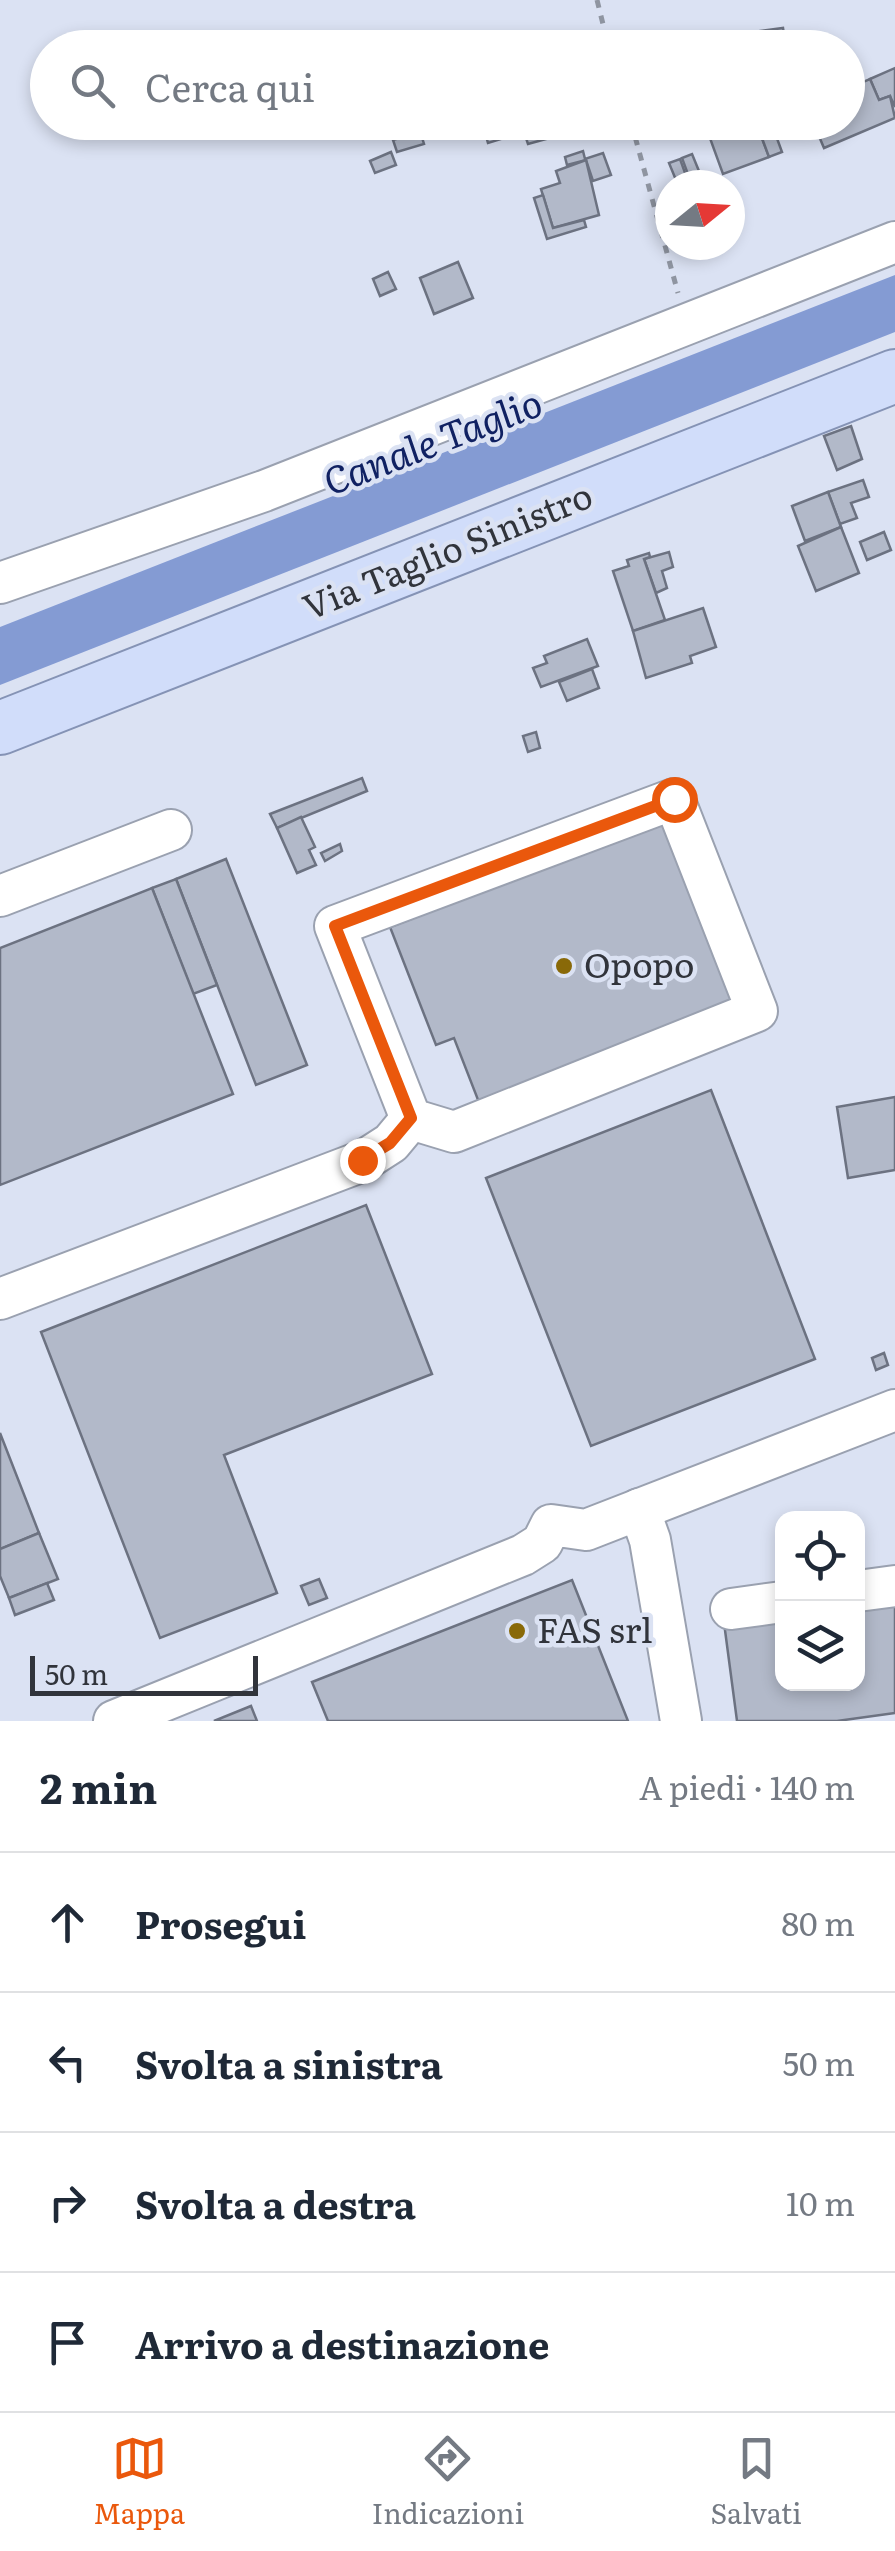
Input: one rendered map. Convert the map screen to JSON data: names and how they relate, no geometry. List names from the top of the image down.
{
  "streets": {
    "main road": ["Via Taglio Sinistro"]
  },
  "water": ["Canale Taglio"],
  "places": ["Opopo", "FAS srl"],
  "scale_bar": "50 m",
  "north": "right",
  "page": {
    "search": "Cerca qui",
    "scale": "50 m",
    "heading": ["2 min", "A piedi · 140 m"],
    "list": [
      ["Prosegui", "80 m"],
      ["Svolta a sinistra", "50 m"],
      ["Svolta a destra", "10 m"],
      "Arrivo a destinazione"
    ],
    "nav": ["Mappa", "Indicazioni", "Salvati"]
  }
}
